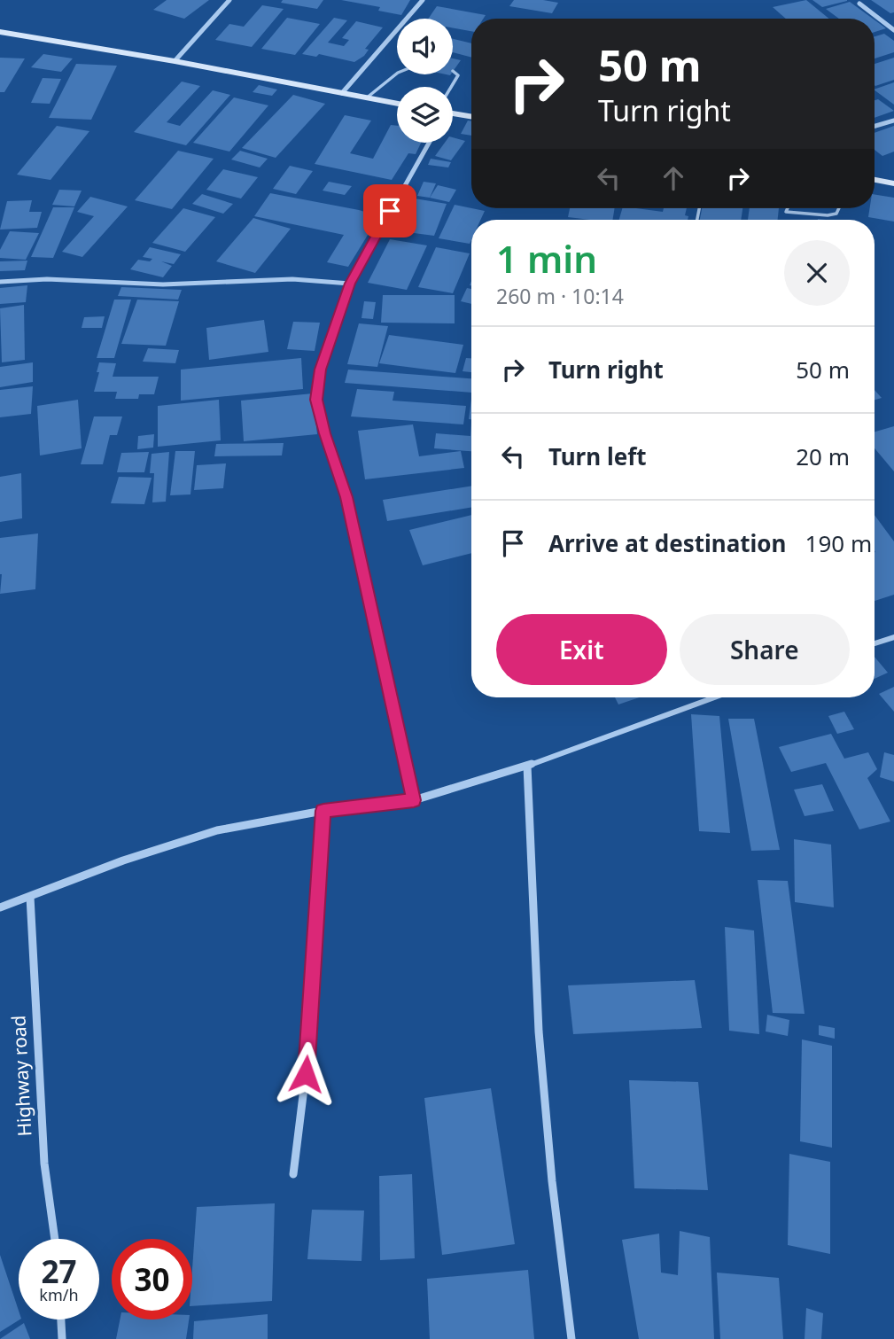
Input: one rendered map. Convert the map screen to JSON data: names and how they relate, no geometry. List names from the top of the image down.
{
  "streets": {
    "street": ["Highway road"]
  },
  "page": {
    "turn": ["50 m", "Turn right"],
    "heading": ["1 min", "260 m · 10:14"],
    "list": [
      {
        "name": "Turn right",
        "value": "50 m"
      },
      {
        "name": "Turn left",
        "value": "20 m"
      },
      {
        "name": "Arrive at destination",
        "value": "190 m"
      }
    ],
    "buttons": ["Exit", "Share"],
    "speed": "27 km/h",
    "limit": "30"
  }
}
